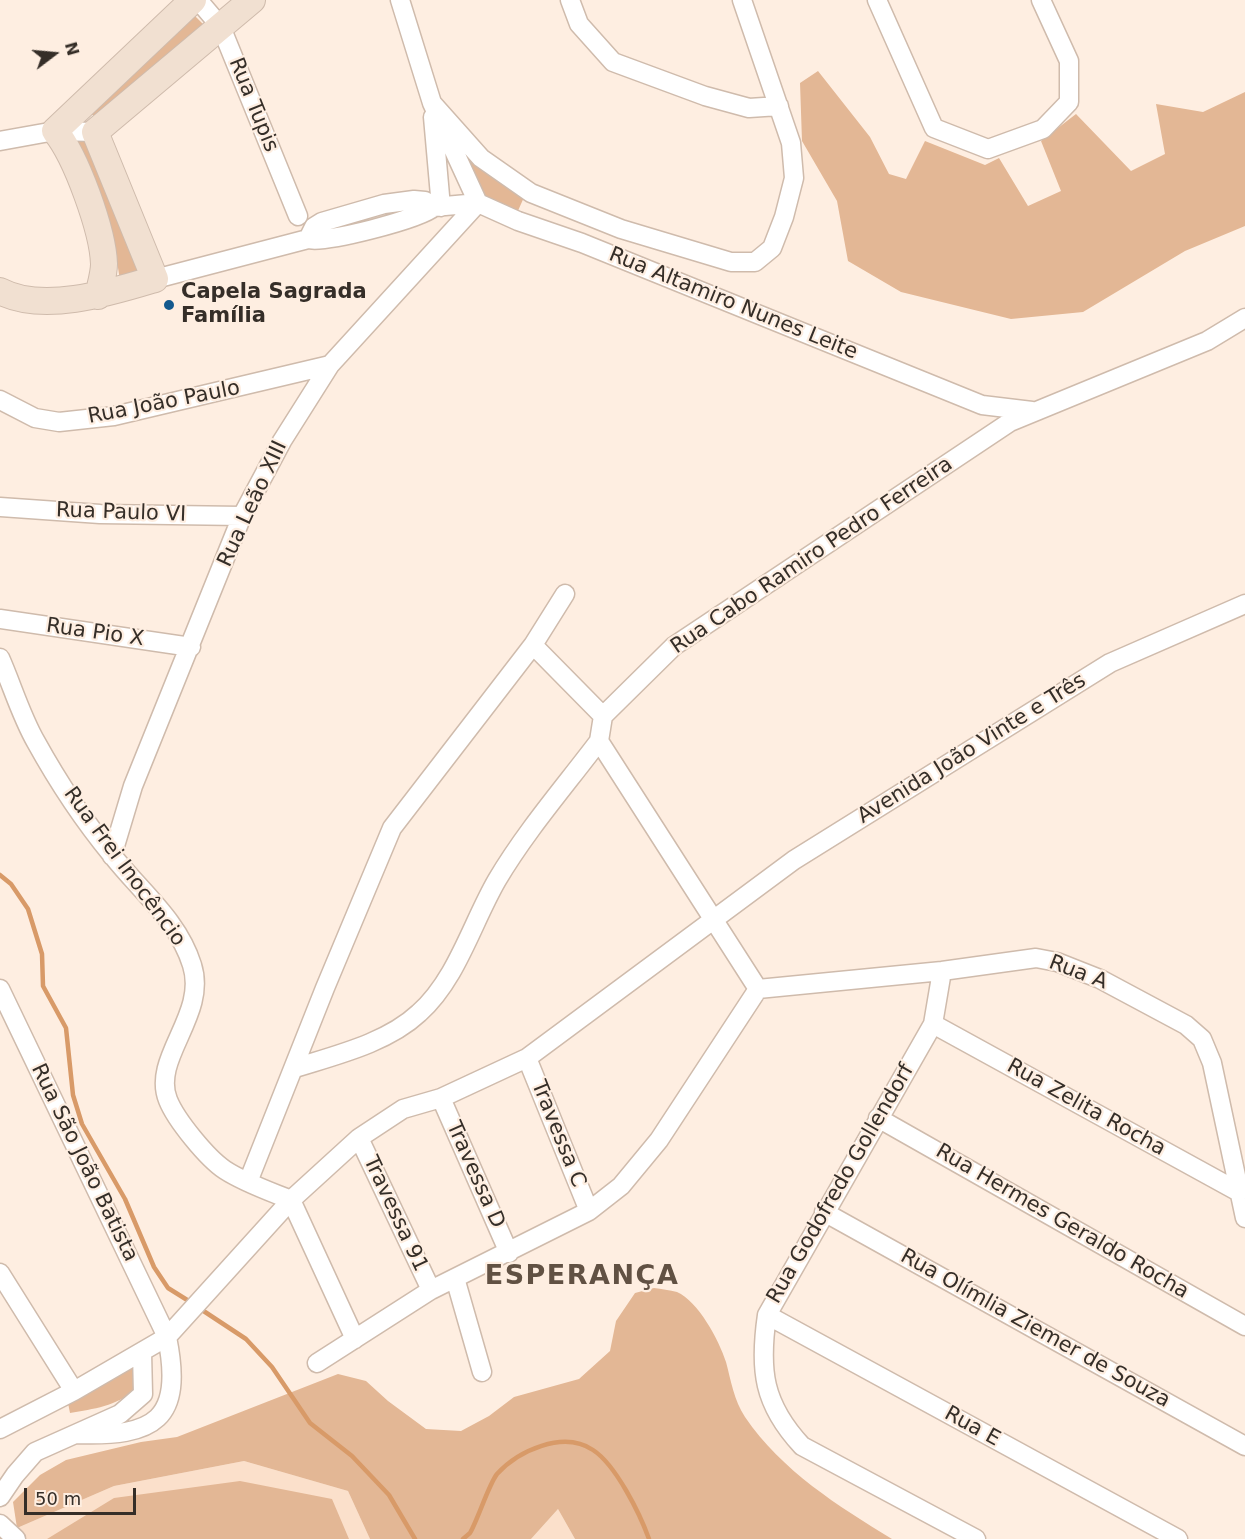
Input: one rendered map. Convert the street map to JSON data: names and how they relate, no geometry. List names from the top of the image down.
{
  "streets": {
    "street": [
      "Rua Tupis",
      "Rua Altamiro Nunes Leite",
      "Rua João Paulo",
      "Rua Leão XIII",
      "Rua Paulo VI",
      "Rua Cabo Ramiro Pedro Ferreira",
      "Rua Pio X",
      "Avenida João Vinte e Três",
      "Rua Frei Inocêncio",
      "Rua A",
      "Rua Zelita Rocha",
      "Travessa C",
      "Rua São João Batista",
      "Travessa D",
      "Rua Godofredo Gollendorf",
      "Travessa 91",
      "Rua Hermes Geraldo Rocha",
      "Rua Olímlia Ziemer de Souza",
      "Rua E"
    ]
  },
  "crossings": [
    ["Rua Altamiro Nunes Leite", "Rua Leão XIII"],
    ["Rua Altamiro Nunes Leite", "Rua Cabo Ramiro Pedro Ferreira"],
    ["Rua João Paulo", "Rua Leão XIII"],
    ["Rua Leão XIII", "Rua Paulo VI"],
    ["Rua Leão XIII", "Rua Pio X"],
    ["Rua Leão XIII", "Rua Frei Inocêncio"],
    ["Avenida João Vinte e Três", "Rua Frei Inocêncio"],
    ["Avenida João Vinte e Três", "Travessa C"],
    ["Avenida João Vinte e Três", "Rua São João Batista"],
    ["Avenida João Vinte e Três", "Travessa D"],
    ["Avenida João Vinte e Três", "Travessa 91"],
    ["Rua A", "Rua Zelita Rocha"],
    ["Rua A", "Rua Godofredo Gollendorf"],
    ["Rua Zelita Rocha", "Rua Godofredo Gollendorf"],
    ["Rua Godofredo Gollendorf", "Rua Hermes Geraldo Rocha"],
    ["Rua Godofredo Gollendorf", "Rua Olímlia Ziemer de Souza"],
    ["Rua Godofredo Gollendorf", "Rua E"]
  ],
  "districts": ["ESPERANÇA"],
  "places": ["Capela Sagrada Família"],
  "scale_bar": "50 m",
  "north": "right"
}
